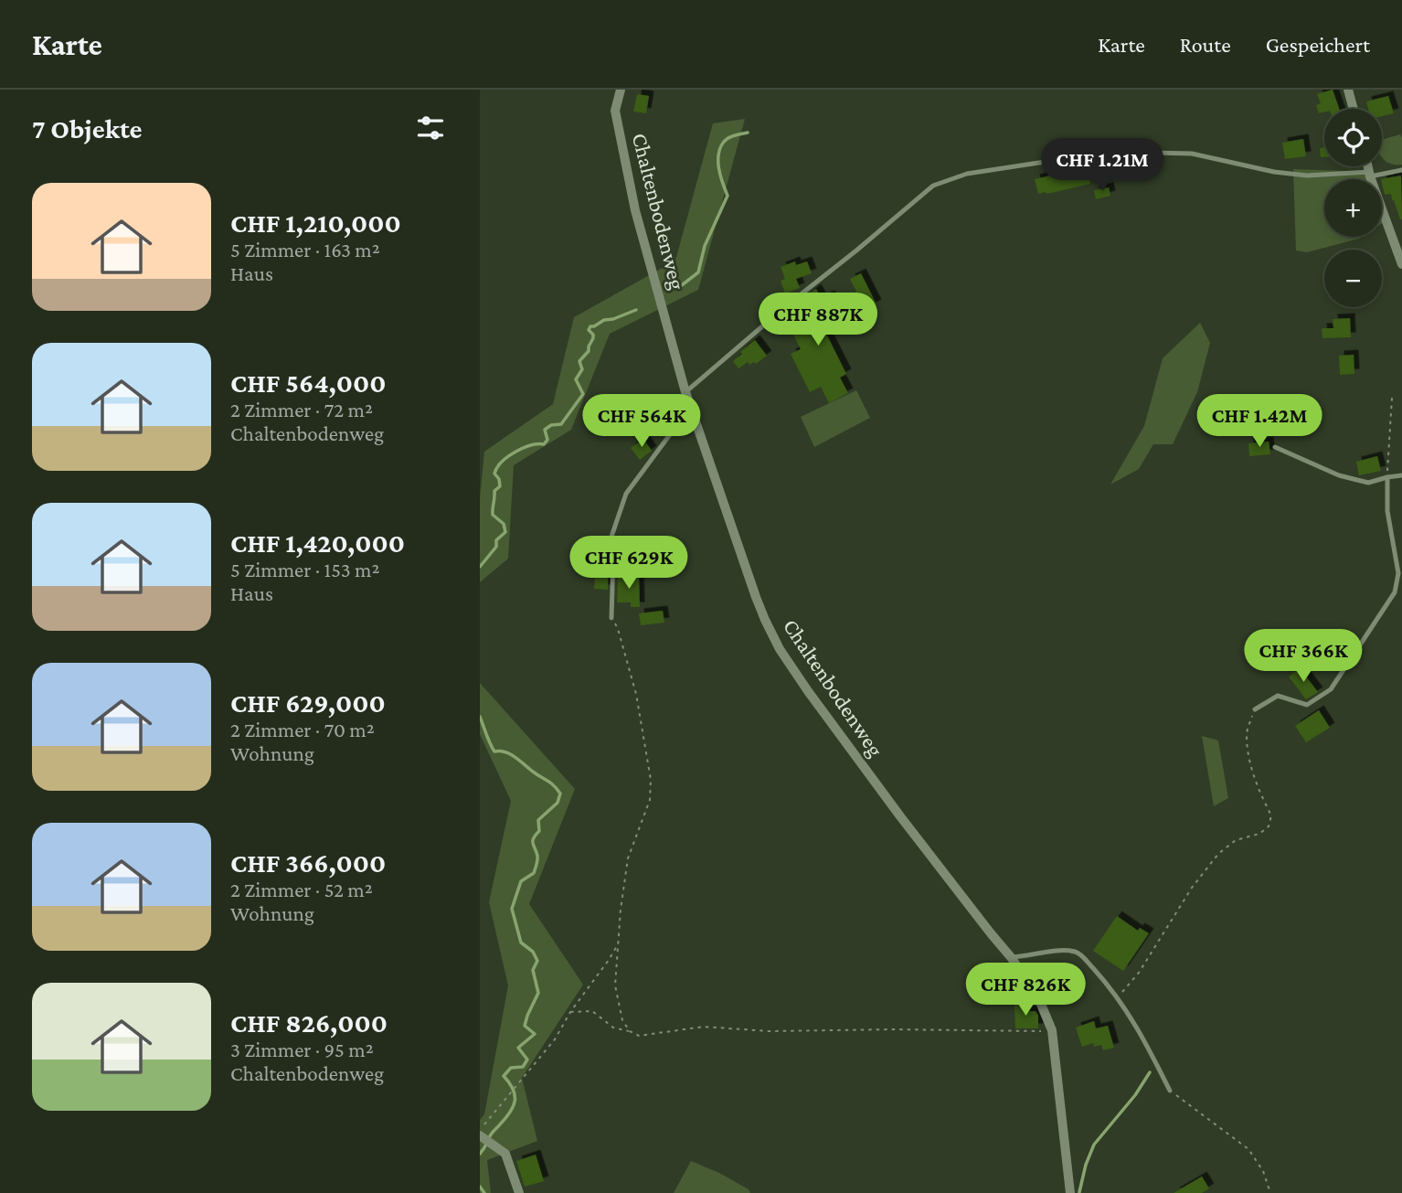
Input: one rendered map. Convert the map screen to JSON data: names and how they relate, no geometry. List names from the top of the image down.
{
  "streets": {
    "street": ["Chaltenbodenweg"]
  },
  "page": {
    "header": "Karte",
    "nav": ["Karte", "Route", "Gespeichert"],
    "heading": "7 Objekte",
    "map_buttons": ["+", "−"],
    "price": [
      "CHF 1.21M",
      "CHF 887K",
      "CHF 564K",
      "CHF 1.42M",
      "CHF 629K",
      "CHF 366K",
      "CHF 826K"
    ],
    "list": [
      {
        "name": "CHF 1,210,000",
        "note": "5 Zimmer · 163 m² · Haus"
      },
      {
        "name": "CHF 564,000",
        "note": "2 Zimmer · 72 m² · Chaltenbodenweg"
      },
      {
        "name": "CHF 1,420,000",
        "note": "5 Zimmer · 153 m² · Haus"
      },
      {
        "name": "CHF 629,000",
        "note": "2 Zimmer · 70 m² · Wohnung"
      },
      {
        "name": "CHF 366,000",
        "note": "2 Zimmer · 52 m² · Wohnung"
      },
      {
        "name": "CHF 826,000",
        "note": "3 Zimmer · 95 m² · Chaltenbodenweg"
      }
    ]
  }
}
